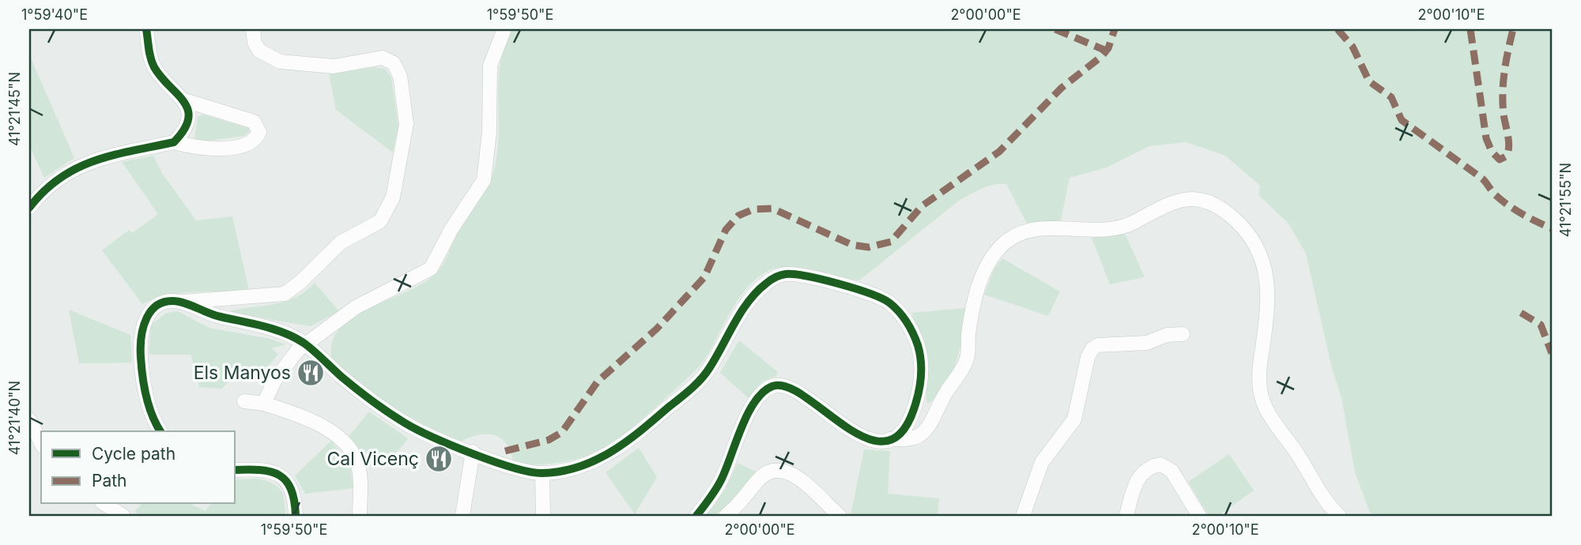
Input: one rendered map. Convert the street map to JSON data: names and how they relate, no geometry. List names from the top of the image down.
{
  "places": {
    "restaurant": ["Els Manyos", "Cal Vicenç"]
  },
  "legend": ["Cycle path", "Path"],
  "coordinates": [
    "1°59'40\"E",
    "1°59'50\"E",
    "2°00'00\"E",
    "2°00'10\"E",
    "41°21'45\"N",
    "41°21'55\"N",
    "41°21'40\"N"
  ]
}
